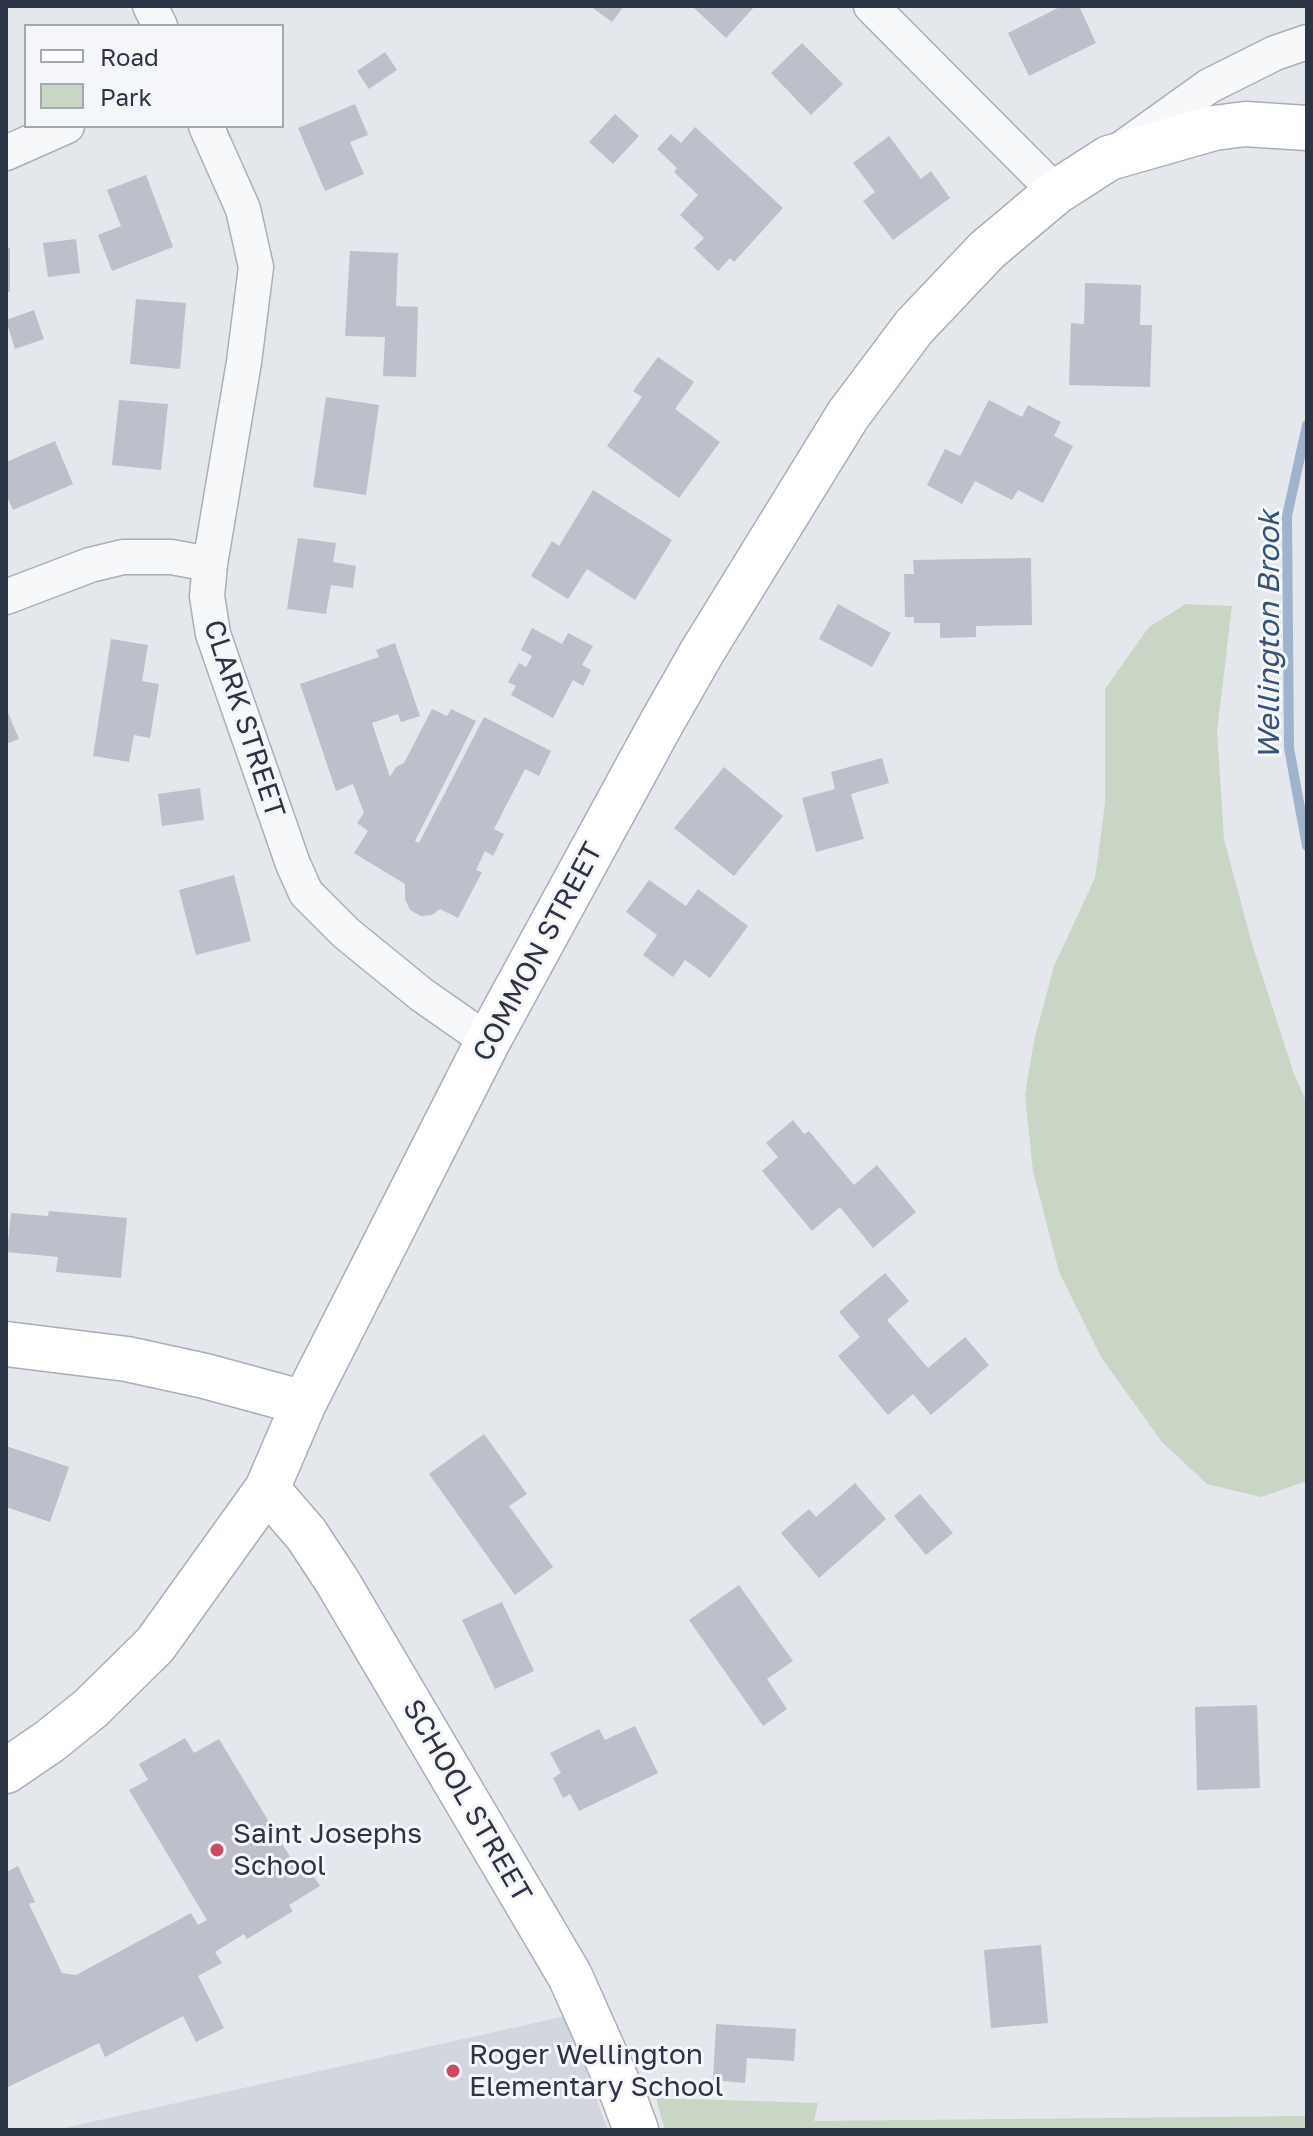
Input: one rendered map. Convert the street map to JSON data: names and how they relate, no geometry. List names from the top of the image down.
{
  "streets": {
    "main road": ["COMMON STREET", "SCHOOL STREET"],
    "street": ["CLARK STREET"]
  },
  "crossings": [
    ["CLARK STREET", "COMMON STREET"],
    ["COMMON STREET", "SCHOOL STREET"]
  ],
  "water": ["Wellington Brook"],
  "places": ["Saint Josephs School", "Roger Wellington Elementary School"],
  "legend": ["Road", "Park"]
}
